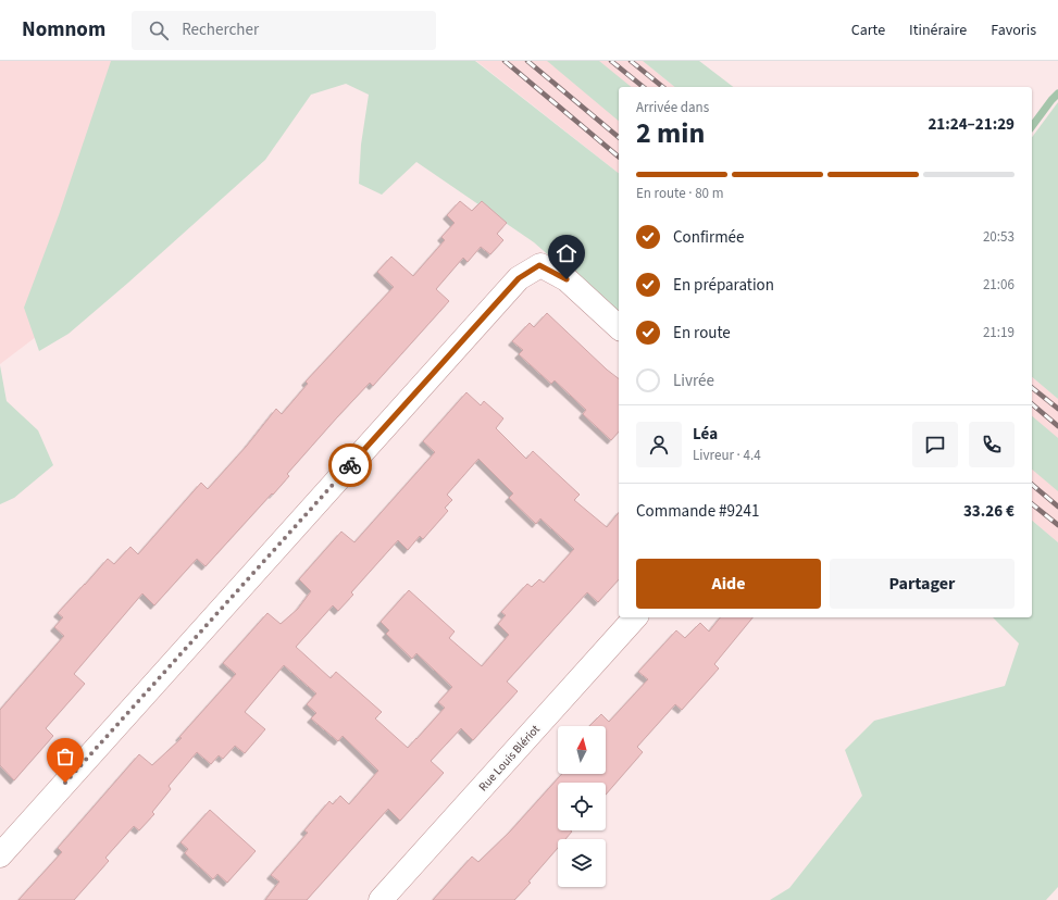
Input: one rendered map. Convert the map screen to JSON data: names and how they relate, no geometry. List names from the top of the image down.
{
  "streets": {
    "street": ["Rue Louis Blériot"]
  },
  "north": "top",
  "page": {
    "header": "Nomnom",
    "search": "Rechercher",
    "nav": ["Carte", "Itinéraire", "Favoris"],
    "heading": ["2 min", "Arrivée dans", "21:24–21:29"],
    "panel": [
      "Léa",
      "Livreur · 4.4",
      "Commande #9241",
      "33.26 €"
    ],
    "bar": "En route · 80 m",
    "list": [
      ["Confirmée", "20:53"],
      ["En préparation", "21:06"],
      ["En route", "21:19"],
      "Livrée"
    ],
    "buttons": ["Aide", "Partager"]
  }
}
